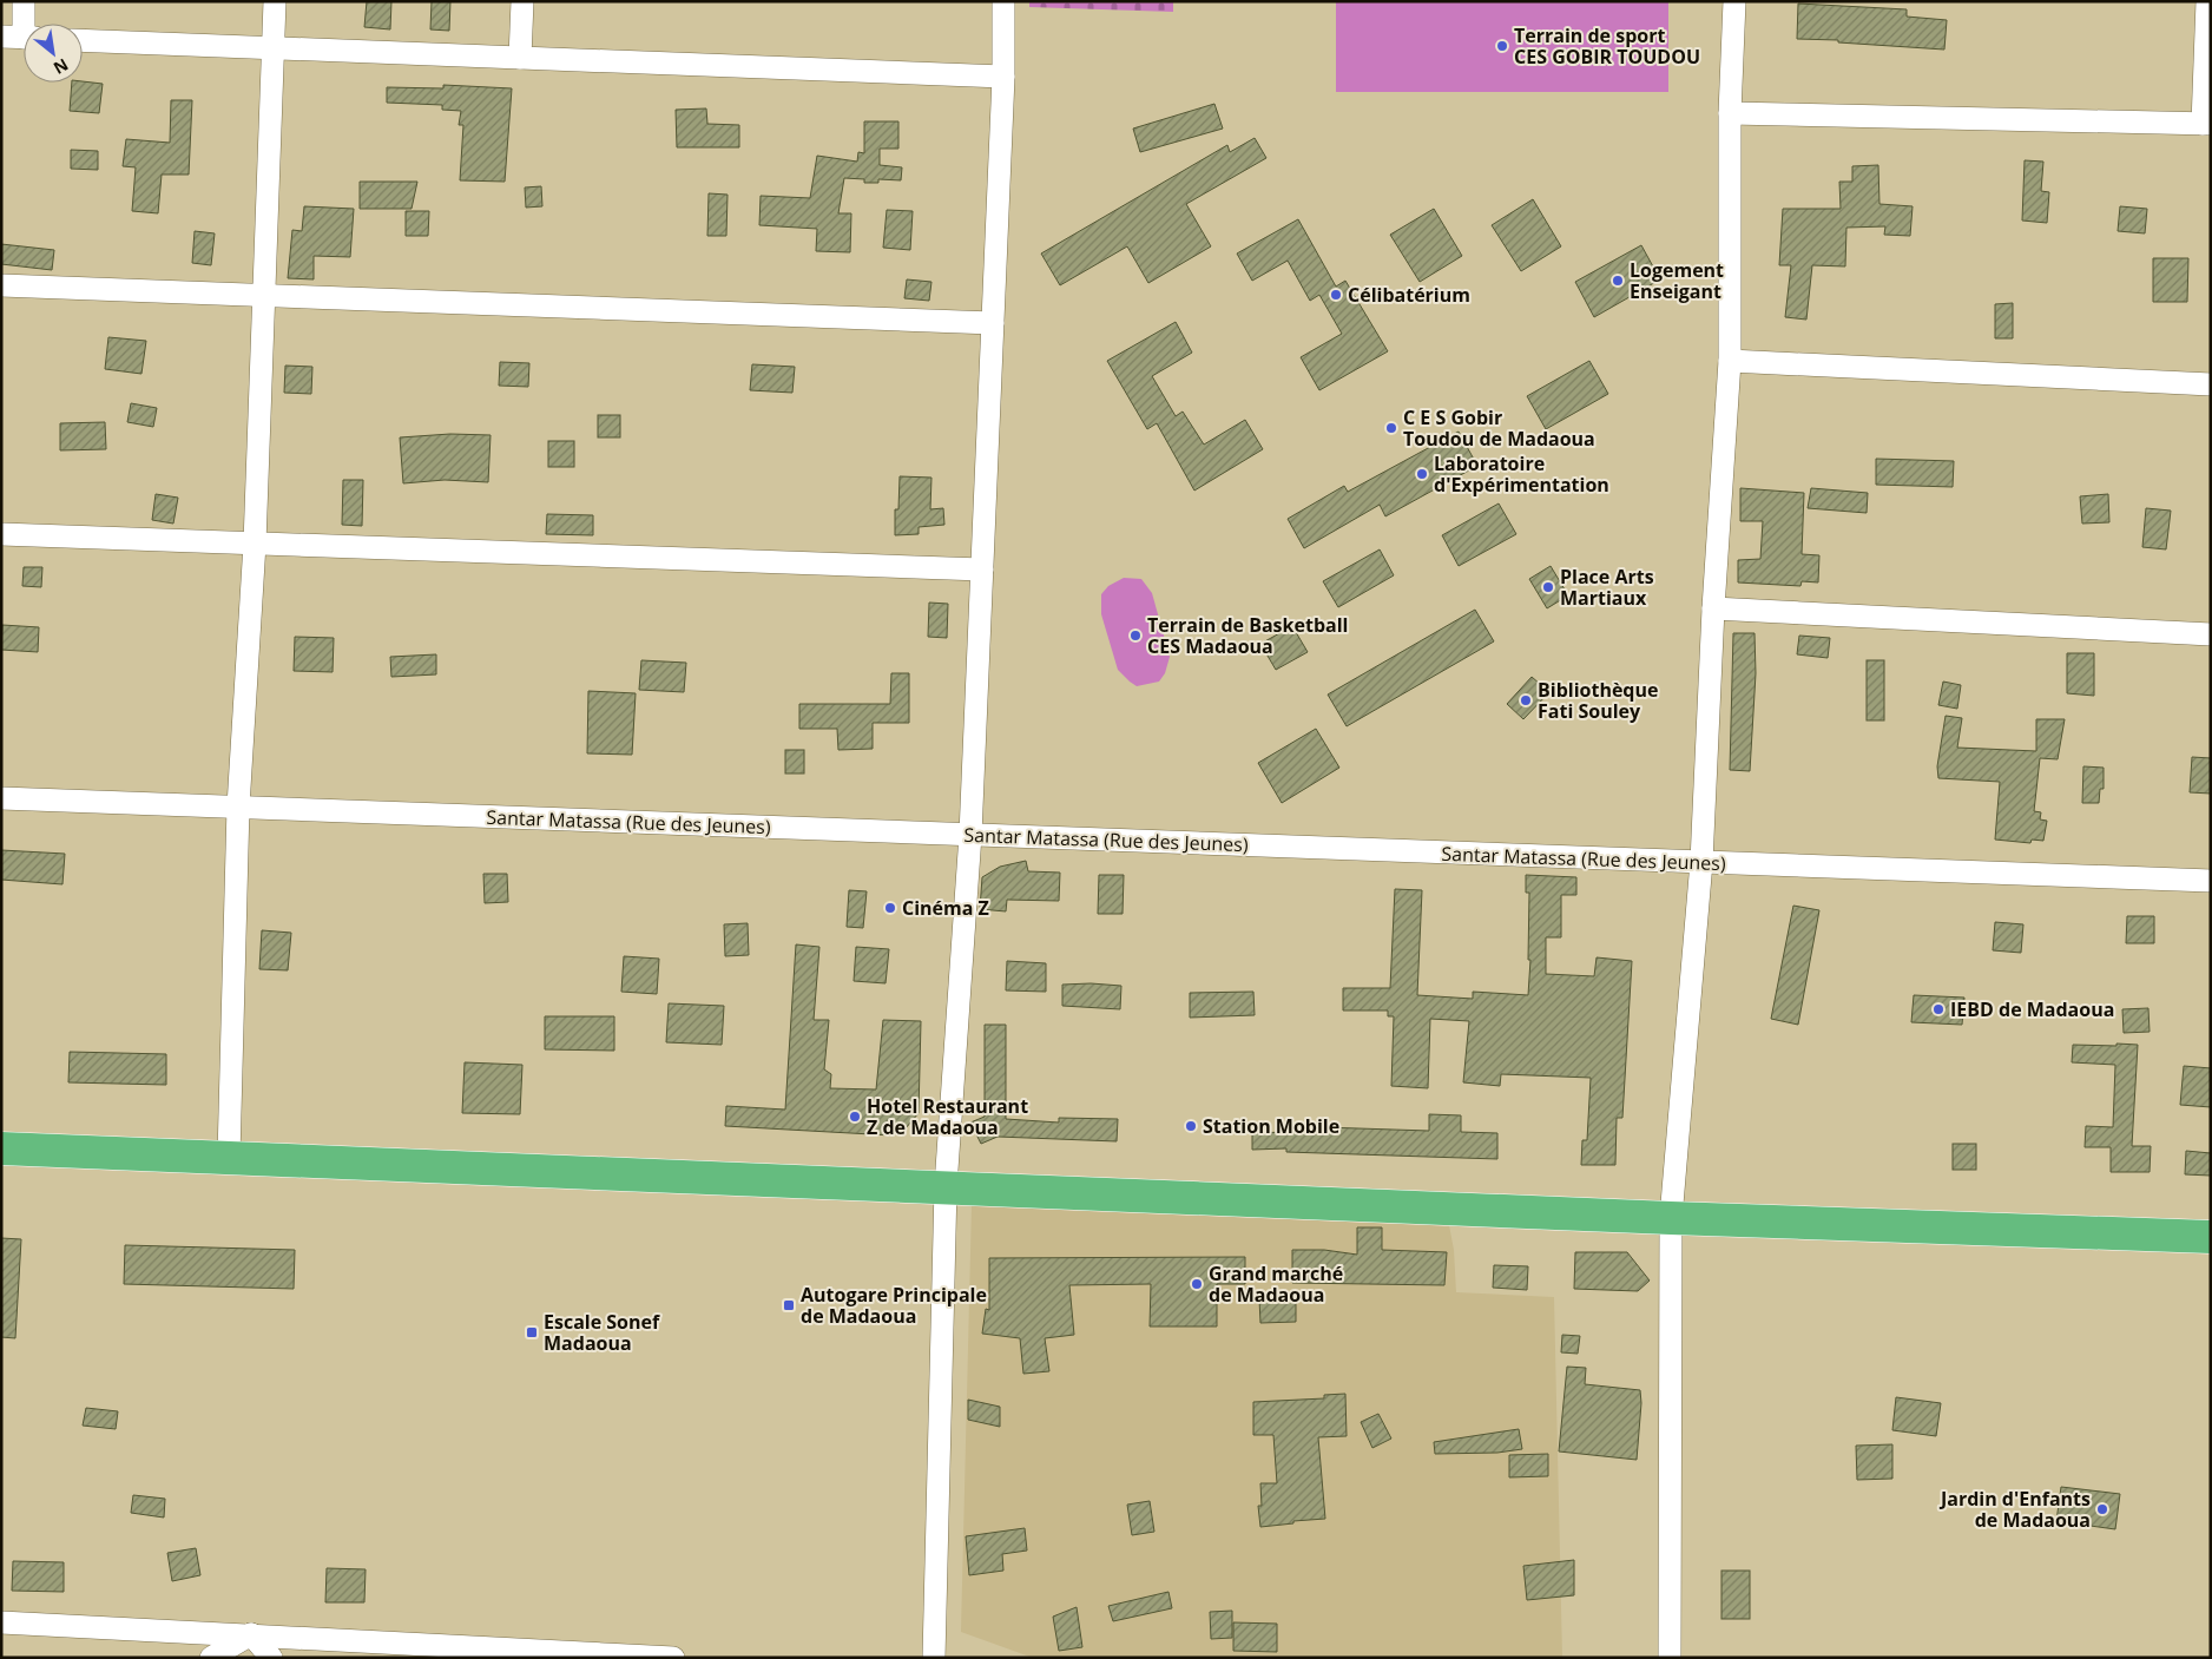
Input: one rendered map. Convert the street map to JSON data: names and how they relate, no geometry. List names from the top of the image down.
{
  "streets": {
    "street": ["Santar Matassa (Rue des Jeunes)"]
  },
  "places": {
    "other": [
      "Terrain de sport CES GOBIR TOUDOU",
      "Logement Enseigant",
      "Célibatérium",
      "C E S Gobir Toudou de Madaoua",
      "Laboratoire d'Expérimentation",
      "Place Arts Martiaux",
      "Terrain de Basketball CES Madaoua",
      "Bibliothèque Fati Souley",
      "Cinéma Z",
      "IEBD de Madaoua",
      "Hotel Restaurant Z de Madaoua",
      "Station Mobile",
      "Grand marché de Madaoua",
      "Jardin d'Enfants de Madaoua"
    ],
    "transit": ["Autogare Principale de Madaoua", "Escale Sonef Madaoua"]
  },
  "north": "bottom right"
}
